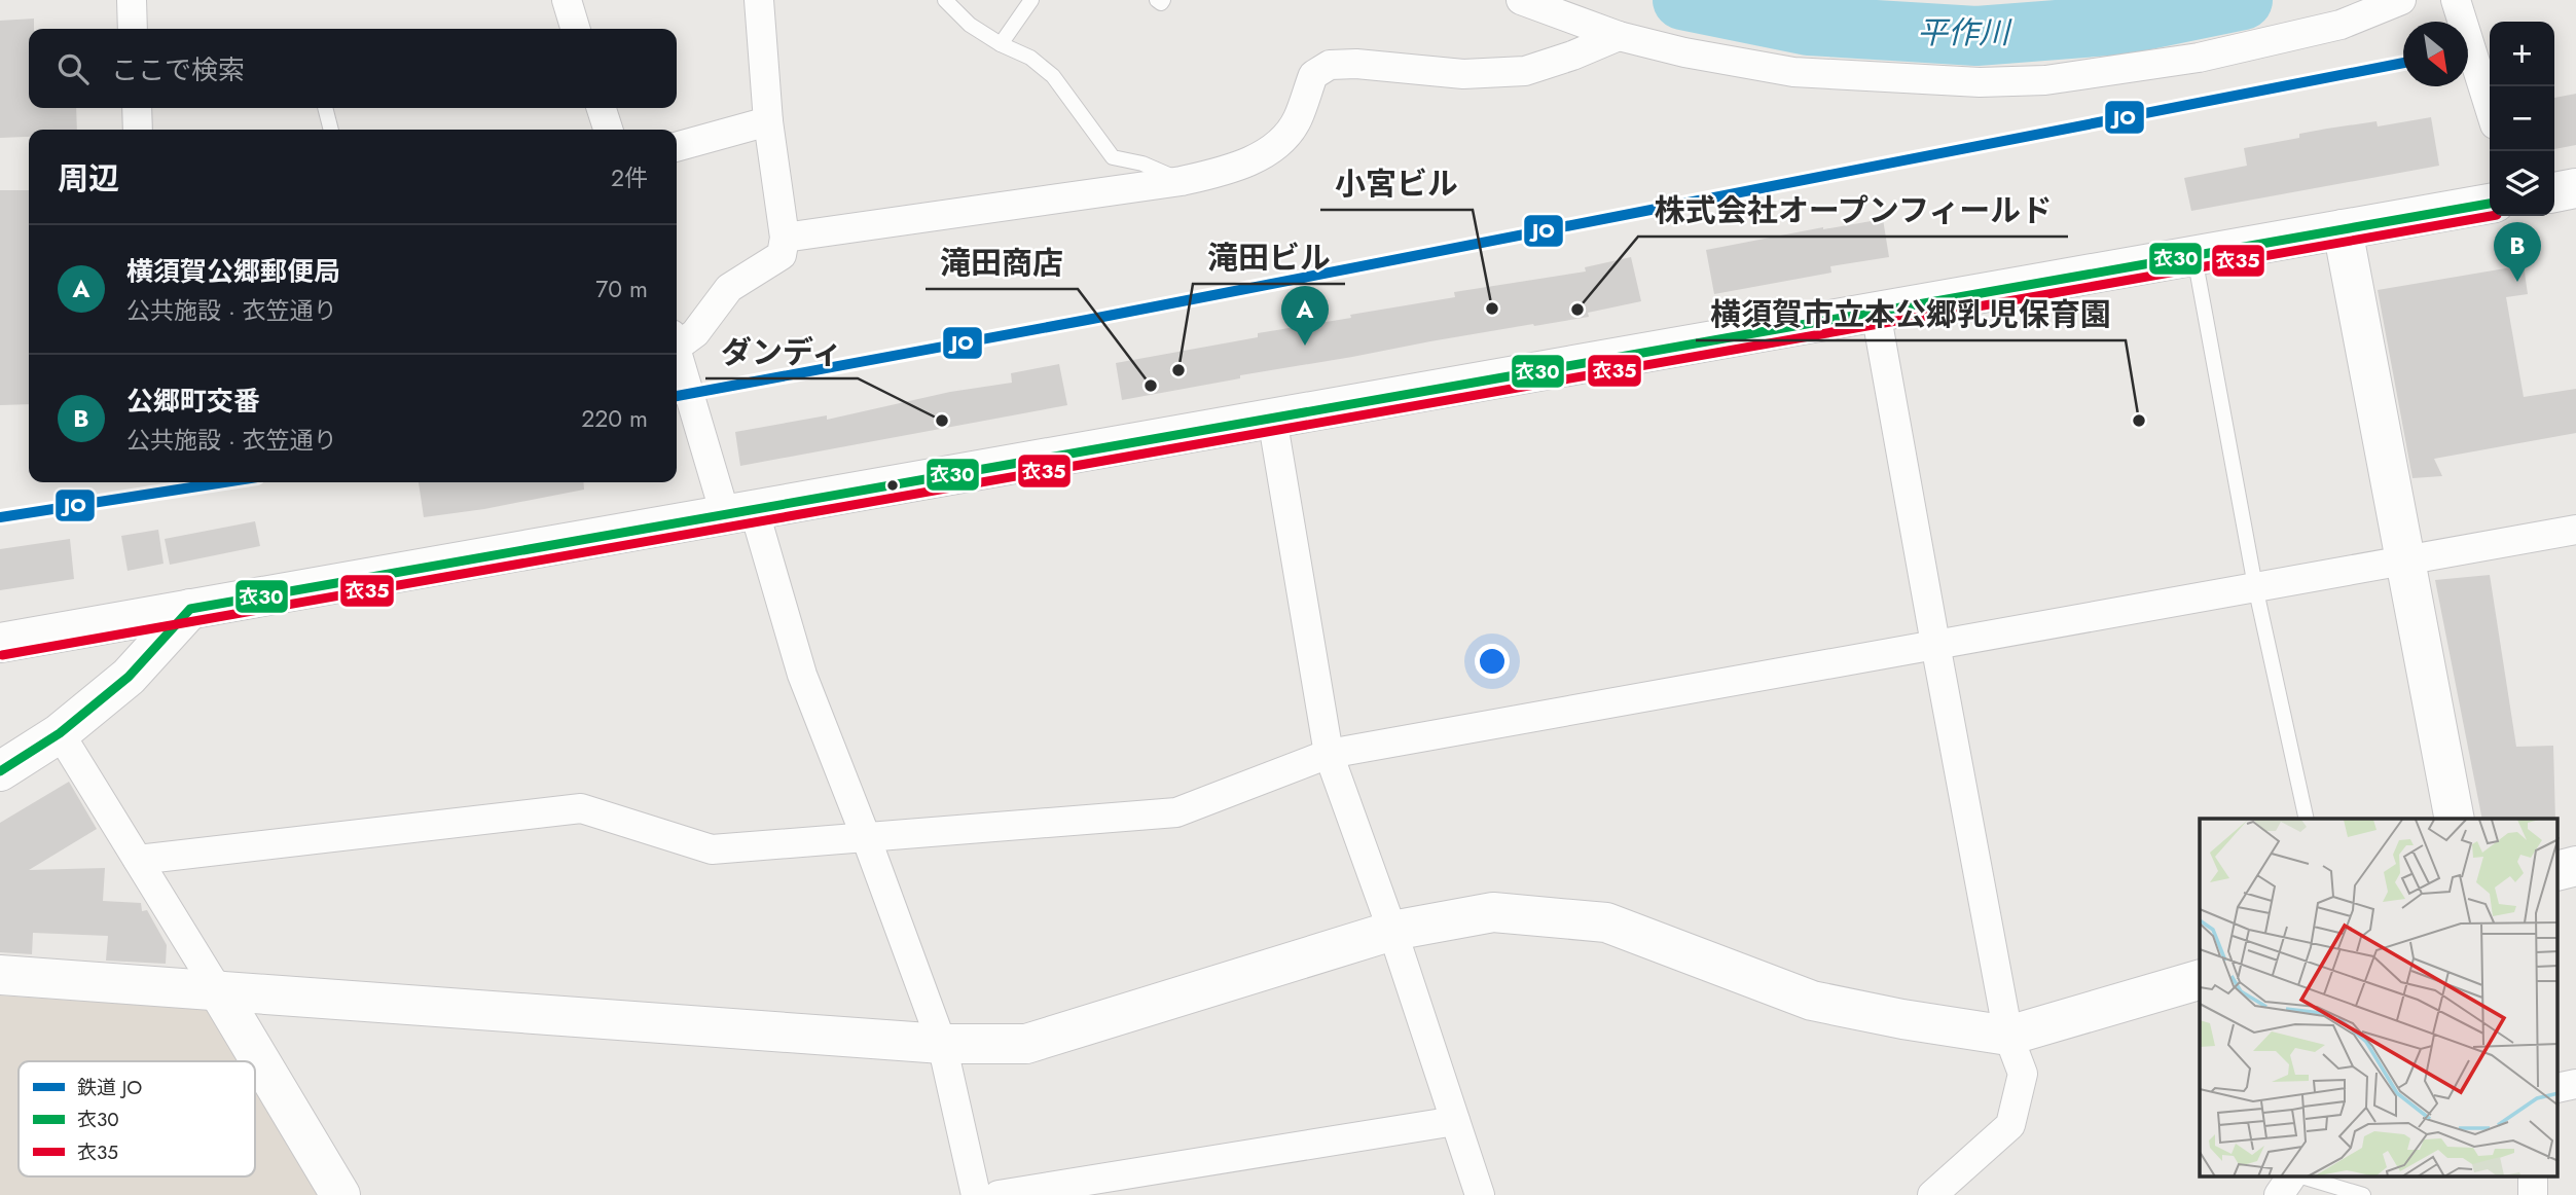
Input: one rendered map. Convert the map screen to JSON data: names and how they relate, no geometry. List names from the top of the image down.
{
  "water": ["平作川"],
  "places": [
    "小宮ビル",
    "株式会社オープンフィールド",
    "滝田ビル",
    "滝田商店",
    "ダンディ",
    "横須賀市立本公郷乳児保育園"
  ],
  "lines": ["rail line JO", "transit line 衣30", "transit line 衣35"],
  "legend": ["鉄道 JO", "衣30", "衣35"],
  "north": "bottom right",
  "page": {
    "map_buttons": ["+", "−"],
    "search": "ここで検索",
    "heading": ["周辺", "2件"],
    "pins": ["B", "A"],
    "list": [
      {
        "mark": "A",
        "name": "横須賀公郷郵便局",
        "note": "公共施設 · 衣笠通り",
        "value": "70 m"
      },
      {
        "mark": "B",
        "name": "公郷町交番",
        "note": "公共施設 · 衣笠通り",
        "value": "220 m"
      }
    ]
  }
}
